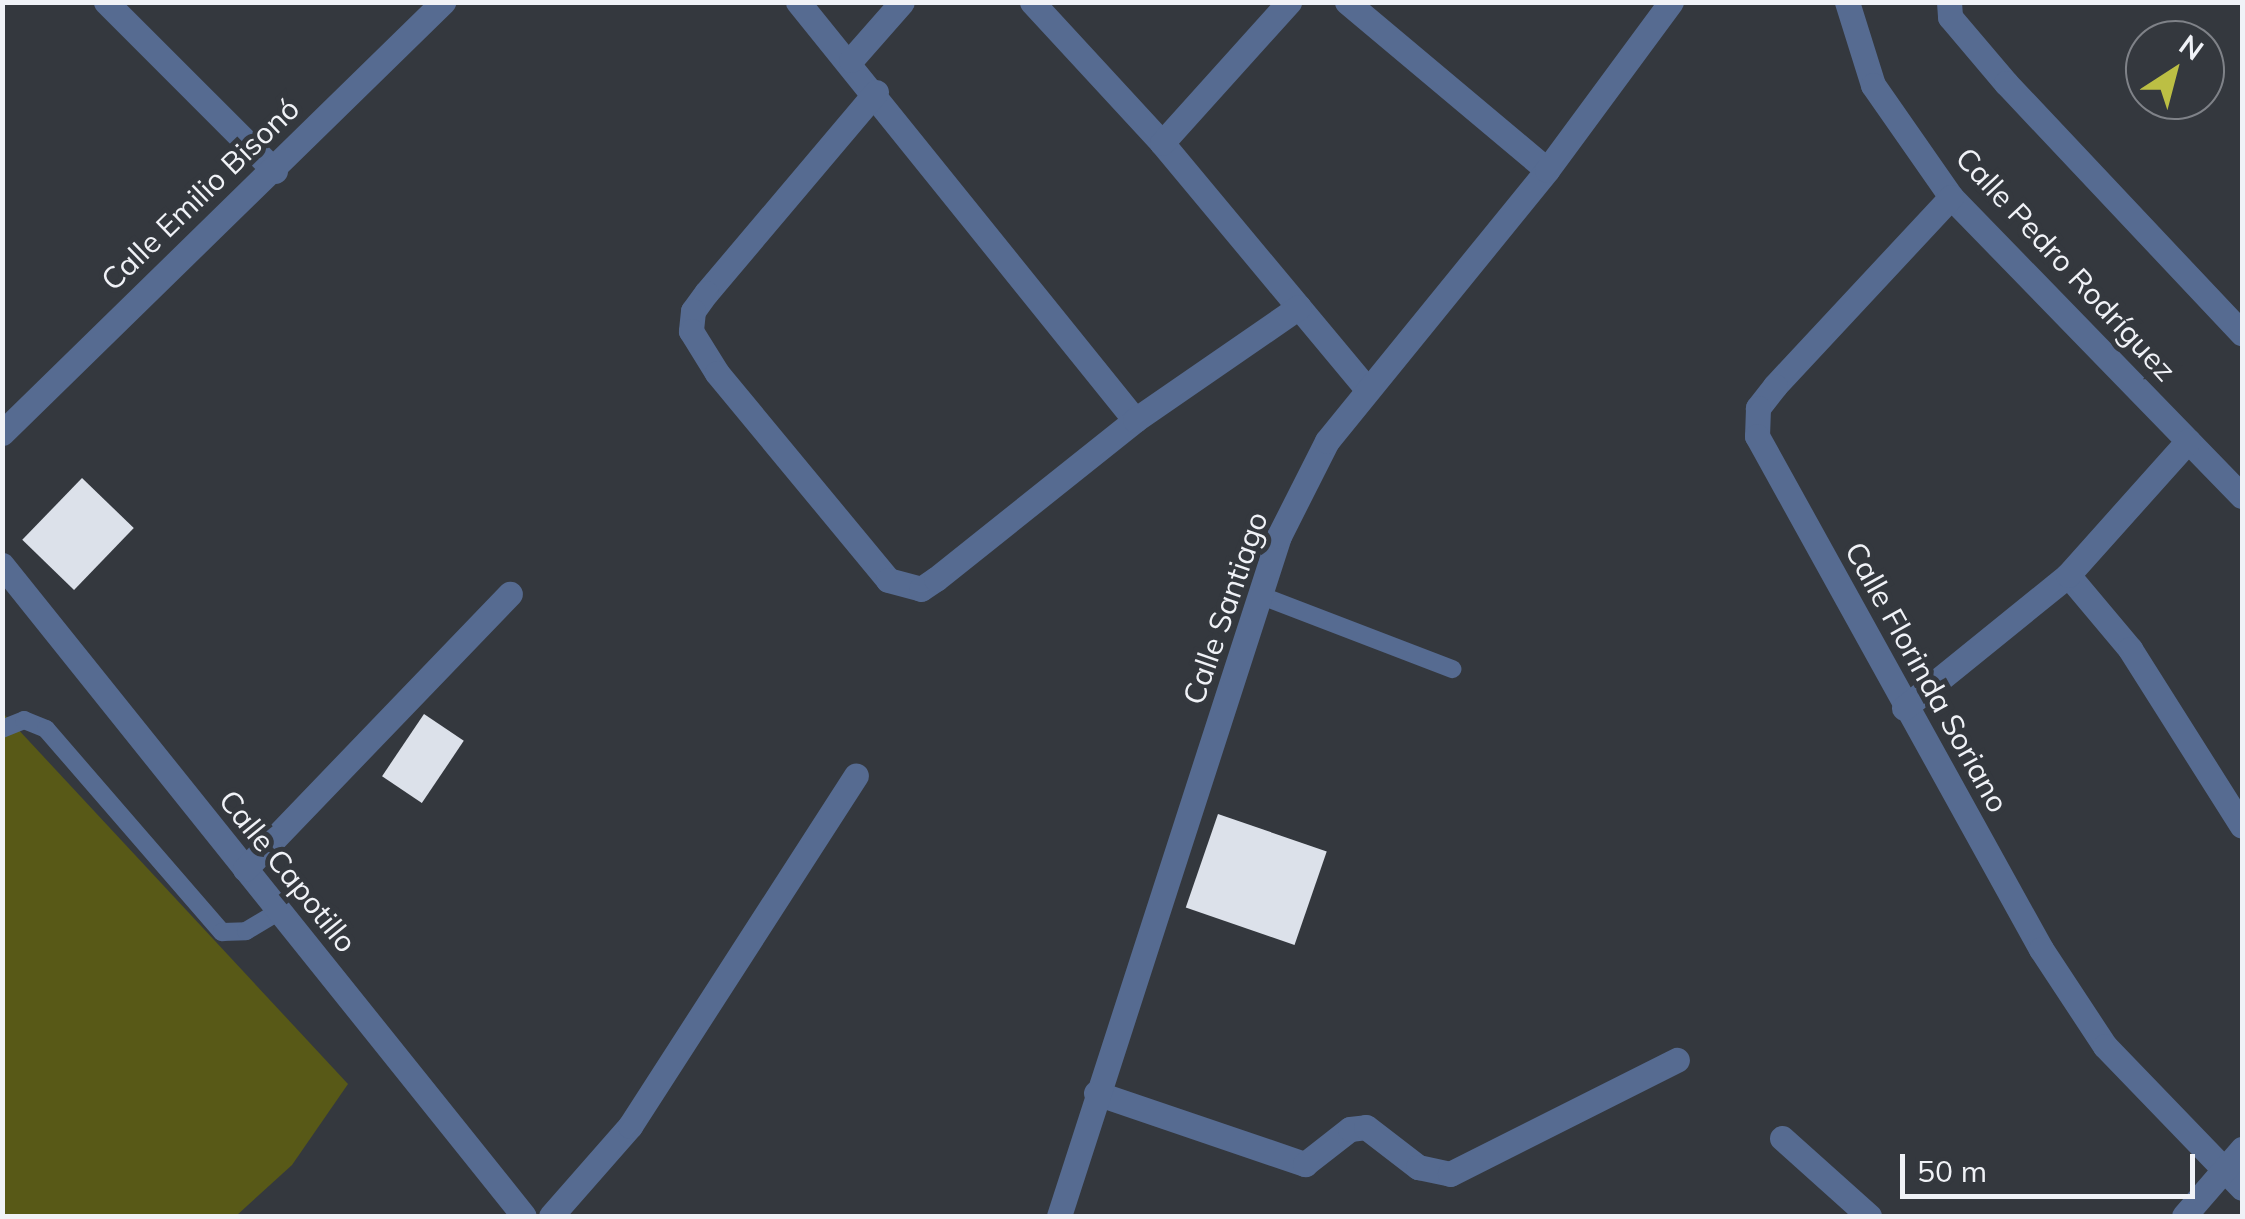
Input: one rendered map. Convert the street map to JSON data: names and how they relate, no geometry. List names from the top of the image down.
{
  "streets": {
    "street": [
      "Calle Emilio Bisonó",
      "Calle Pedro Rodríguez",
      "Calle Santiago",
      "Calle Florinda Soriano",
      "Calle Capotillo"
    ]
  },
  "crossings": [
    ["Calle Pedro Rodríguez", "Calle Florinda Soriano"]
  ],
  "scale_bar": "50 m",
  "north": "top right"
}
